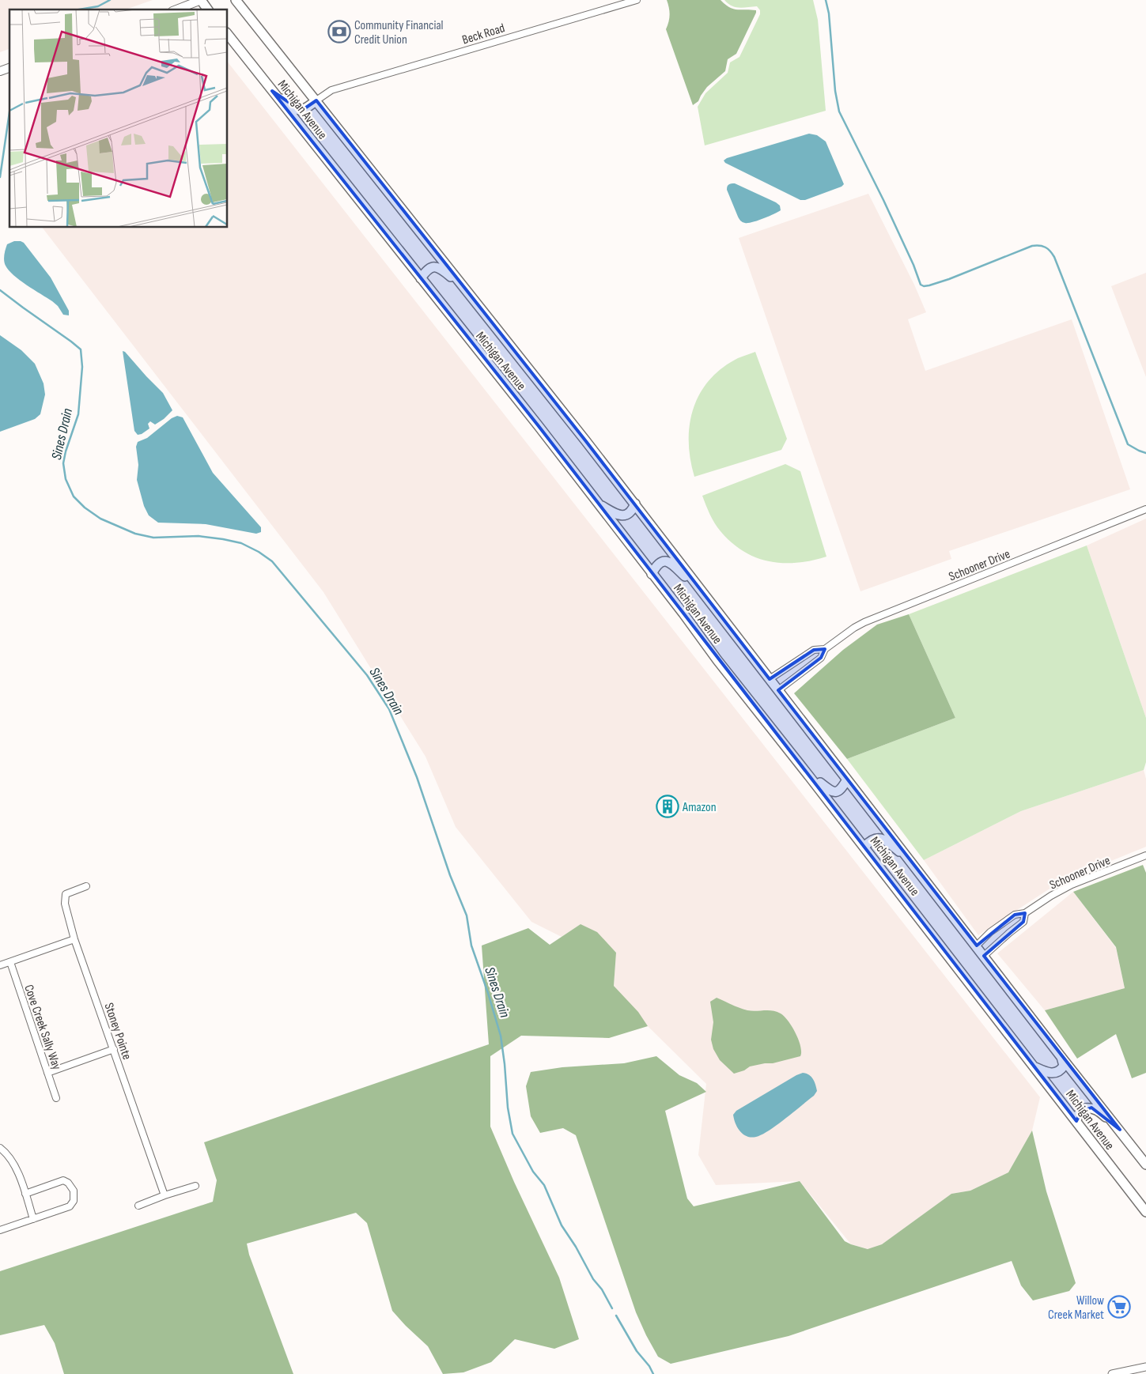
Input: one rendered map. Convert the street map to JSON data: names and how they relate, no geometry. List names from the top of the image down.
{
  "streets": {
    "main road": ["Michigan Avenue"],
    "street": [
      "Beck Road",
      "Schooner Drive",
      "Cove Creek Sally Way",
      "Stoney Pointe"
    ]
  },
  "crossings": [
    ["Beck Road", "Michigan Avenue"],
    ["Michigan Avenue", "Schooner Drive"]
  ],
  "water": ["Sines Drain"],
  "places": {
    "bank": ["Community Financial Credit Union"],
    "building": ["Amazon"],
    "supermarket": ["Willow Creek Market"]
  }
}
